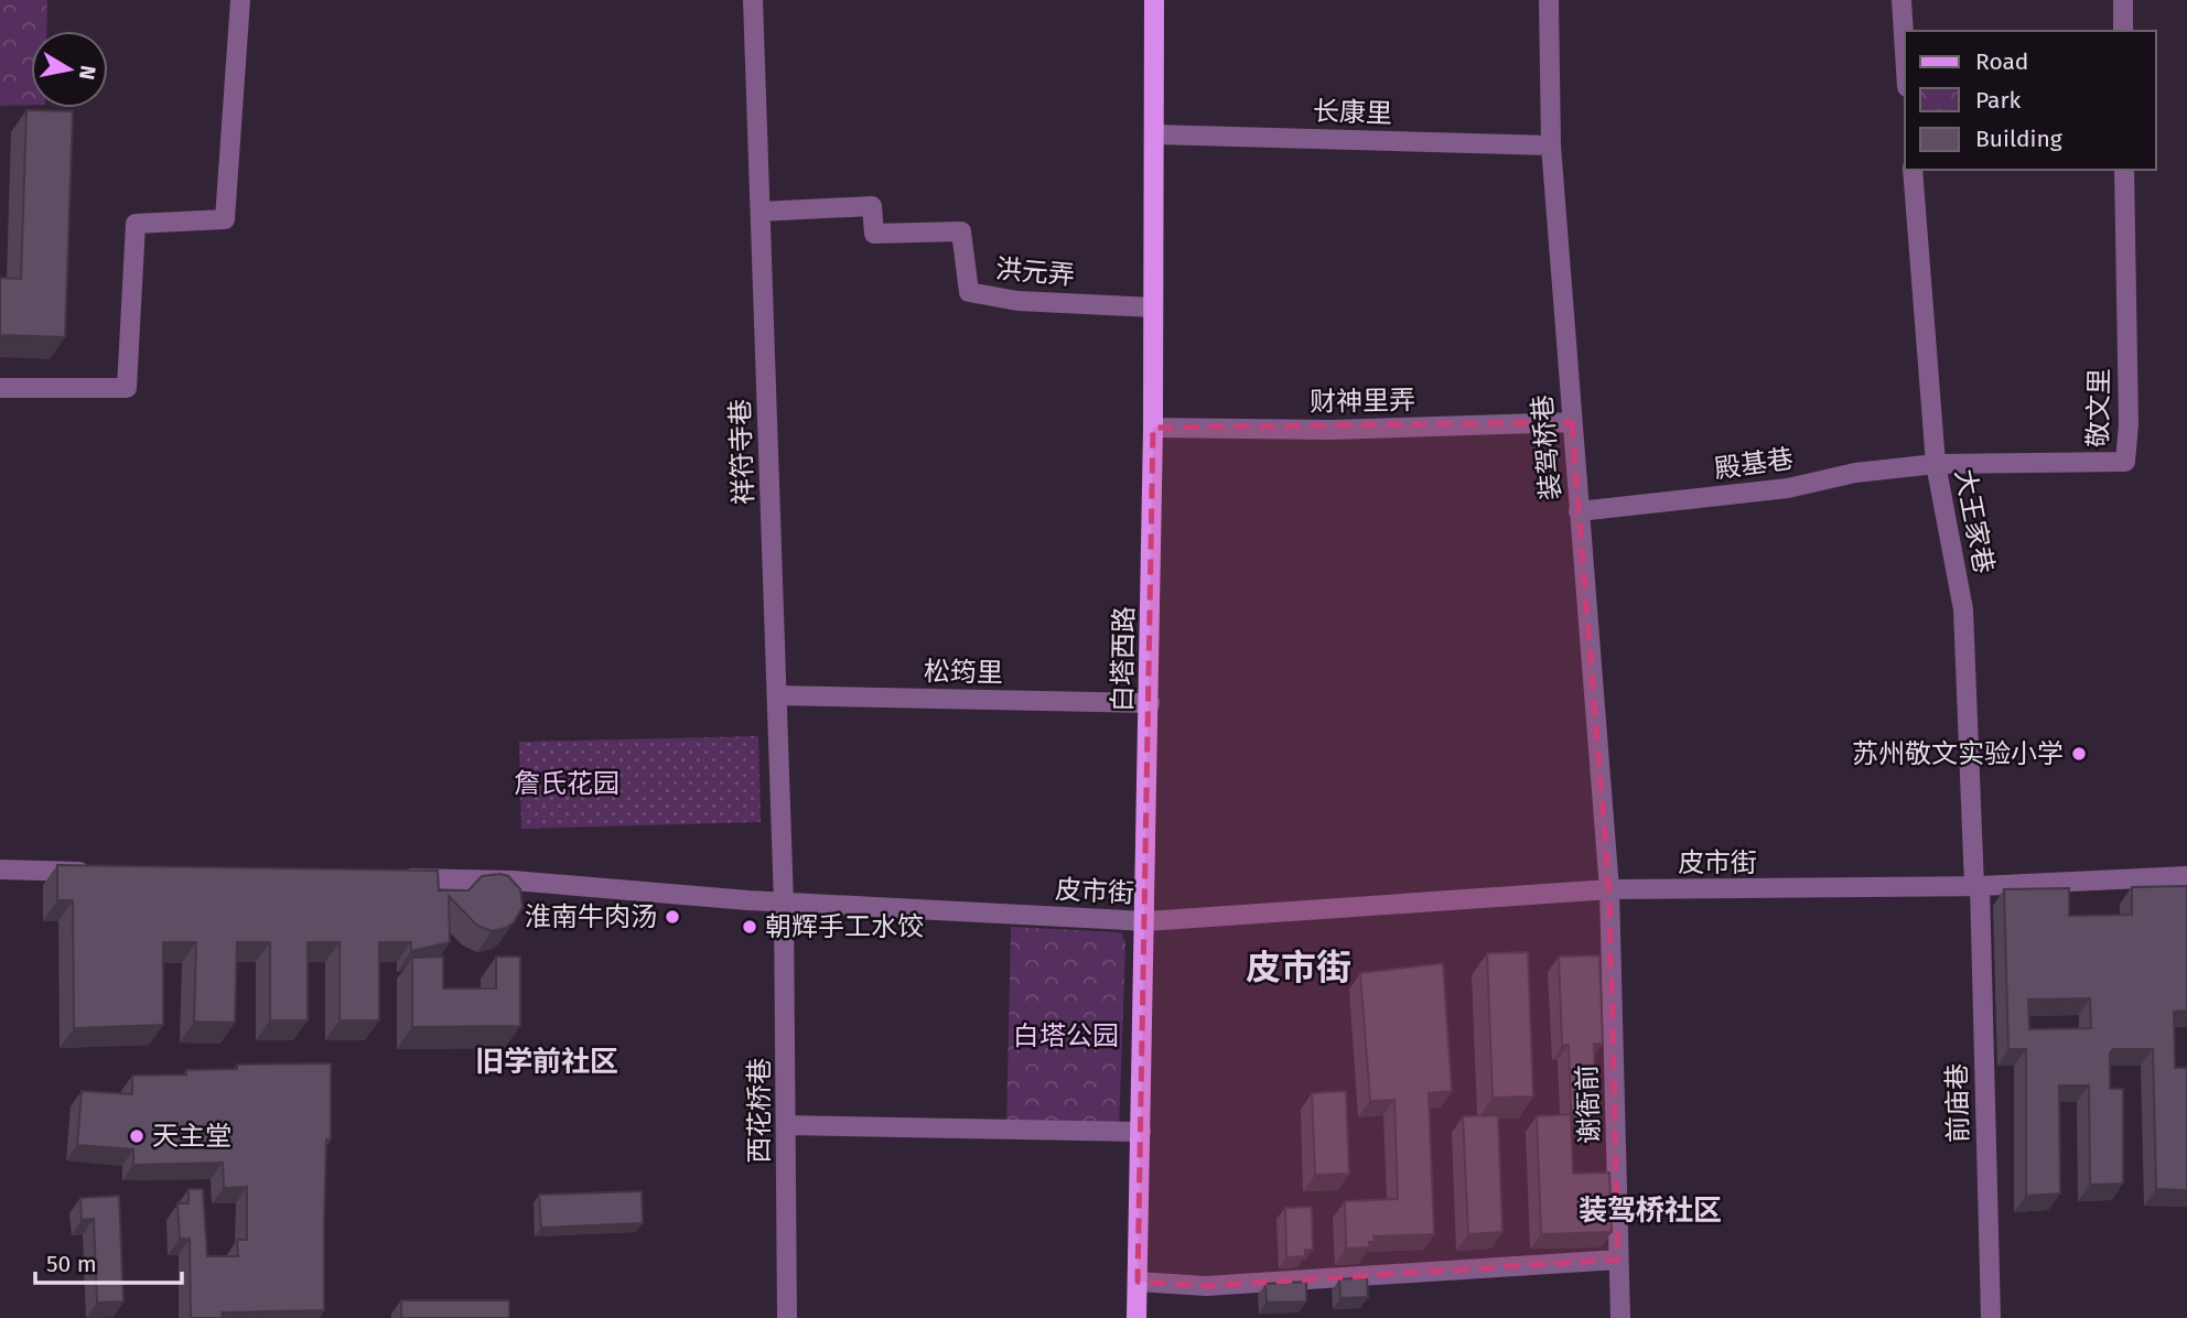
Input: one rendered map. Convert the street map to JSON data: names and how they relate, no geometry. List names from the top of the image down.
{
  "streets": {
    "main road": ["白塔西路"],
    "street": [
      "长康里",
      "洪元弄",
      "财神里弄",
      "敬文里",
      "装驾桥巷",
      "祥符寺巷",
      "殿基巷",
      "大王家巷",
      "松筠里",
      "皮市街",
      "前庙巷",
      "谢衙前",
      "西花桥巷"
    ]
  },
  "crossings": [
    ["长康里", "装驾桥巷"],
    ["长康里", "白塔西路"],
    ["洪元弄", "祥符寺巷"],
    ["洪元弄", "白塔西路"],
    ["财神里弄", "装驾桥巷"],
    ["财神里弄", "白塔西路"],
    ["敬文里", "殿基巷"],
    ["敬文里", "大王家巷"],
    ["装驾桥巷", "殿基巷"],
    ["装驾桥巷", "皮市街"],
    ["装驾桥巷", "谢衙前"],
    ["祥符寺巷", "松筠里"],
    ["祥符寺巷", "皮市街"],
    ["祥符寺巷", "西花桥巷"],
    ["殿基巷", "大王家巷"],
    ["大王家巷", "皮市街"],
    ["大王家巷", "前庙巷"],
    ["白塔西路", "松筠里"],
    ["白塔西路", "皮市街"],
    ["皮市街", "前庙巷"],
    ["皮市街", "谢衙前"],
    ["皮市街", "西花桥巷"]
  ],
  "districts": ["皮市街", "旧学前社区", "装驾桥社区"],
  "parks": ["詹氏花园", "白塔公园"],
  "places": [
    "苏州敬文实验小学",
    "淮南牛肉汤",
    "朝辉手工水饺",
    "天主堂"
  ],
  "legend": ["Road", "Park", "Building"],
  "scale_bar": "50 m",
  "north": "right"
}
